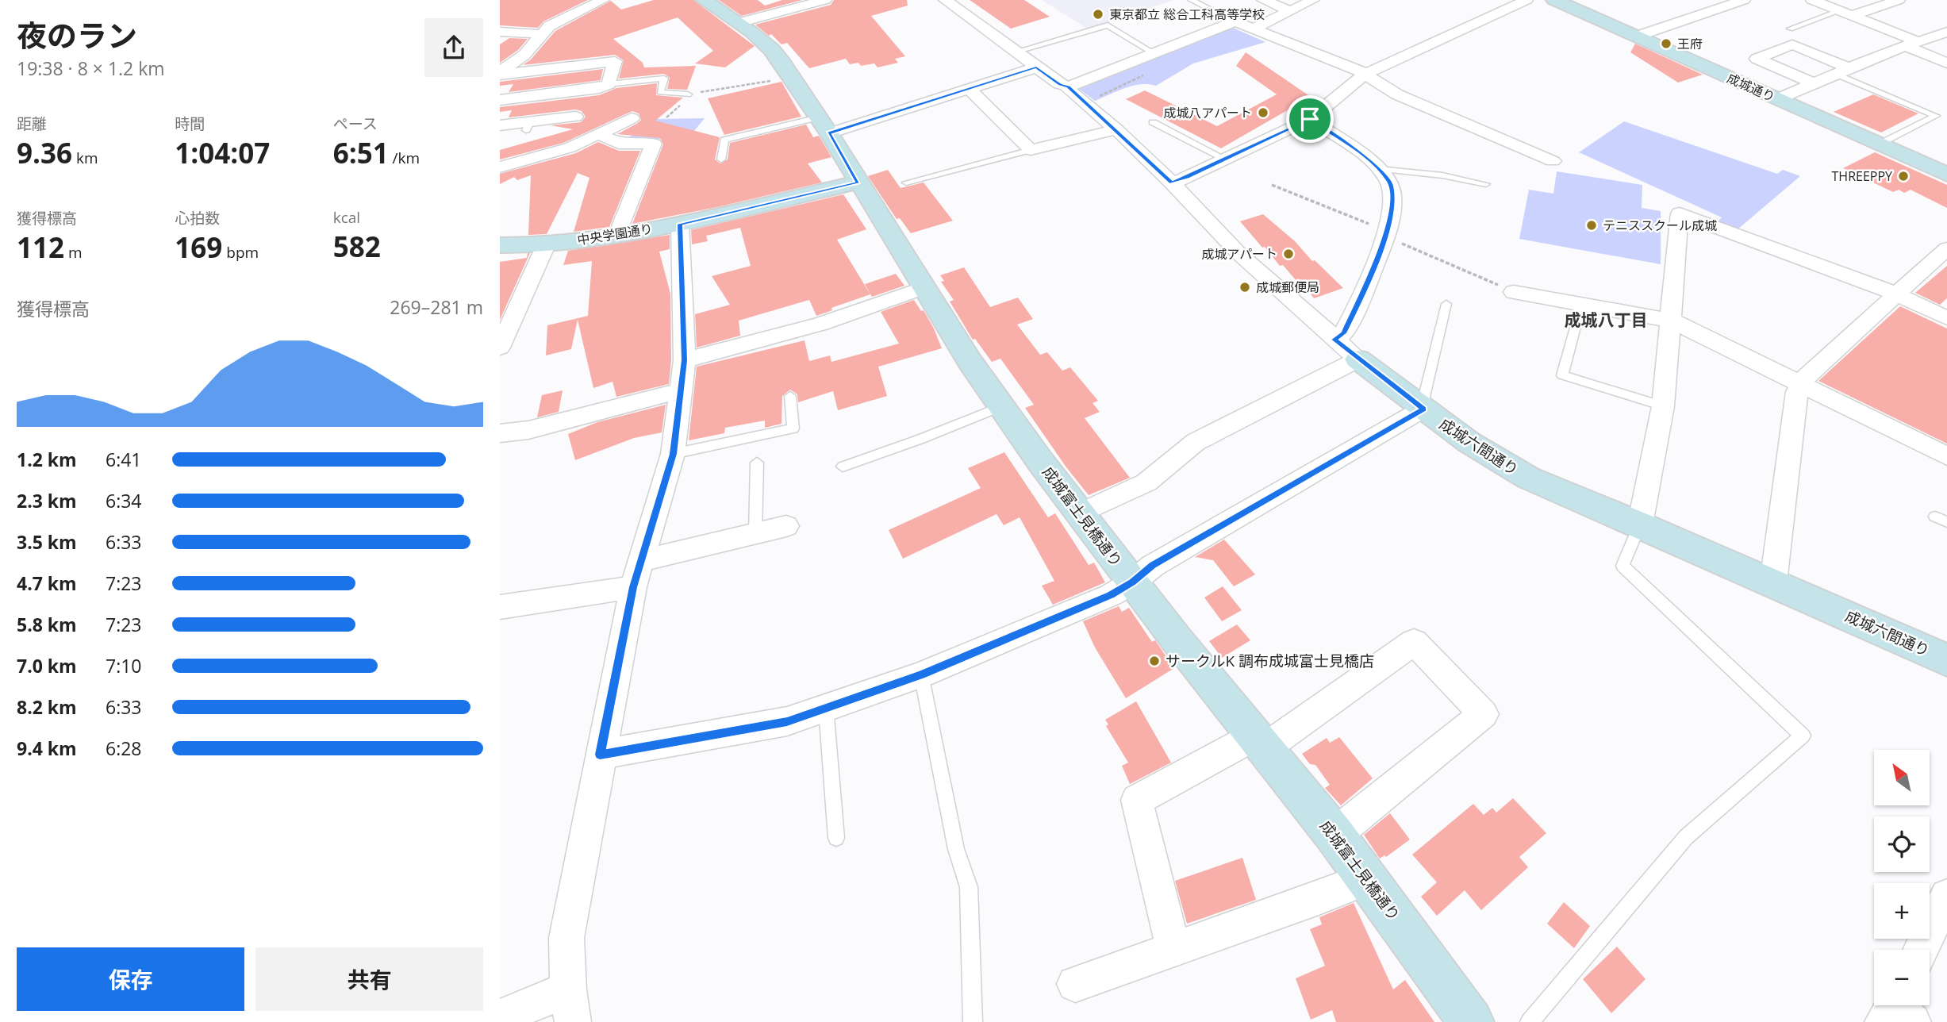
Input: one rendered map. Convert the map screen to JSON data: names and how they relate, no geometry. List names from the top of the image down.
{
  "streets": {
    "street": [
      "成城通り",
      "中央学園通り",
      "成城六間通り",
      "成城富士見橋通り"
    ]
  },
  "crossings": [
    ["中央学園通り", "成城富士見橋通り"]
  ],
  "districts": ["成城八丁目"],
  "places": [
    "東京都立 総合工科高等学校",
    "王府",
    "成城八アパート",
    "THREEPPY",
    "テニススクール成城",
    "成城アパート",
    "成城郵便局",
    "サークルK 調布成城富士見橋店"
  ],
  "north": "top left",
  "page": {
    "heading": ["夜のラン", "19:38 · 8 × 1.2 km"],
    "stats": [
      ["距離", "9.36 km"],
      ["時間", "1:04:07"],
      ["ペース", "6:51 /km"],
      ["獲得標高", "112 m"],
      ["心拍数", "169 bpm"],
      ["kcal", "582"]
    ],
    "chart": ["獲得標高", "269–281 m"],
    "list": [
      {
        "name": "1.2 km",
        "note": "6:41"
      },
      {
        "name": "2.3 km",
        "note": "6:34"
      },
      {
        "name": "3.5 km",
        "note": "6:33"
      },
      {
        "name": "4.7 km",
        "note": "7:23"
      },
      {
        "name": "5.8 km",
        "note": "7:23"
      },
      {
        "name": "7.0 km",
        "note": "7:10"
      },
      {
        "name": "8.2 km",
        "note": "6:33"
      },
      {
        "name": "9.4 km",
        "note": "6:28"
      }
    ],
    "map_buttons": ["+", "−"],
    "buttons": ["保存", "共有"]
  }
}
